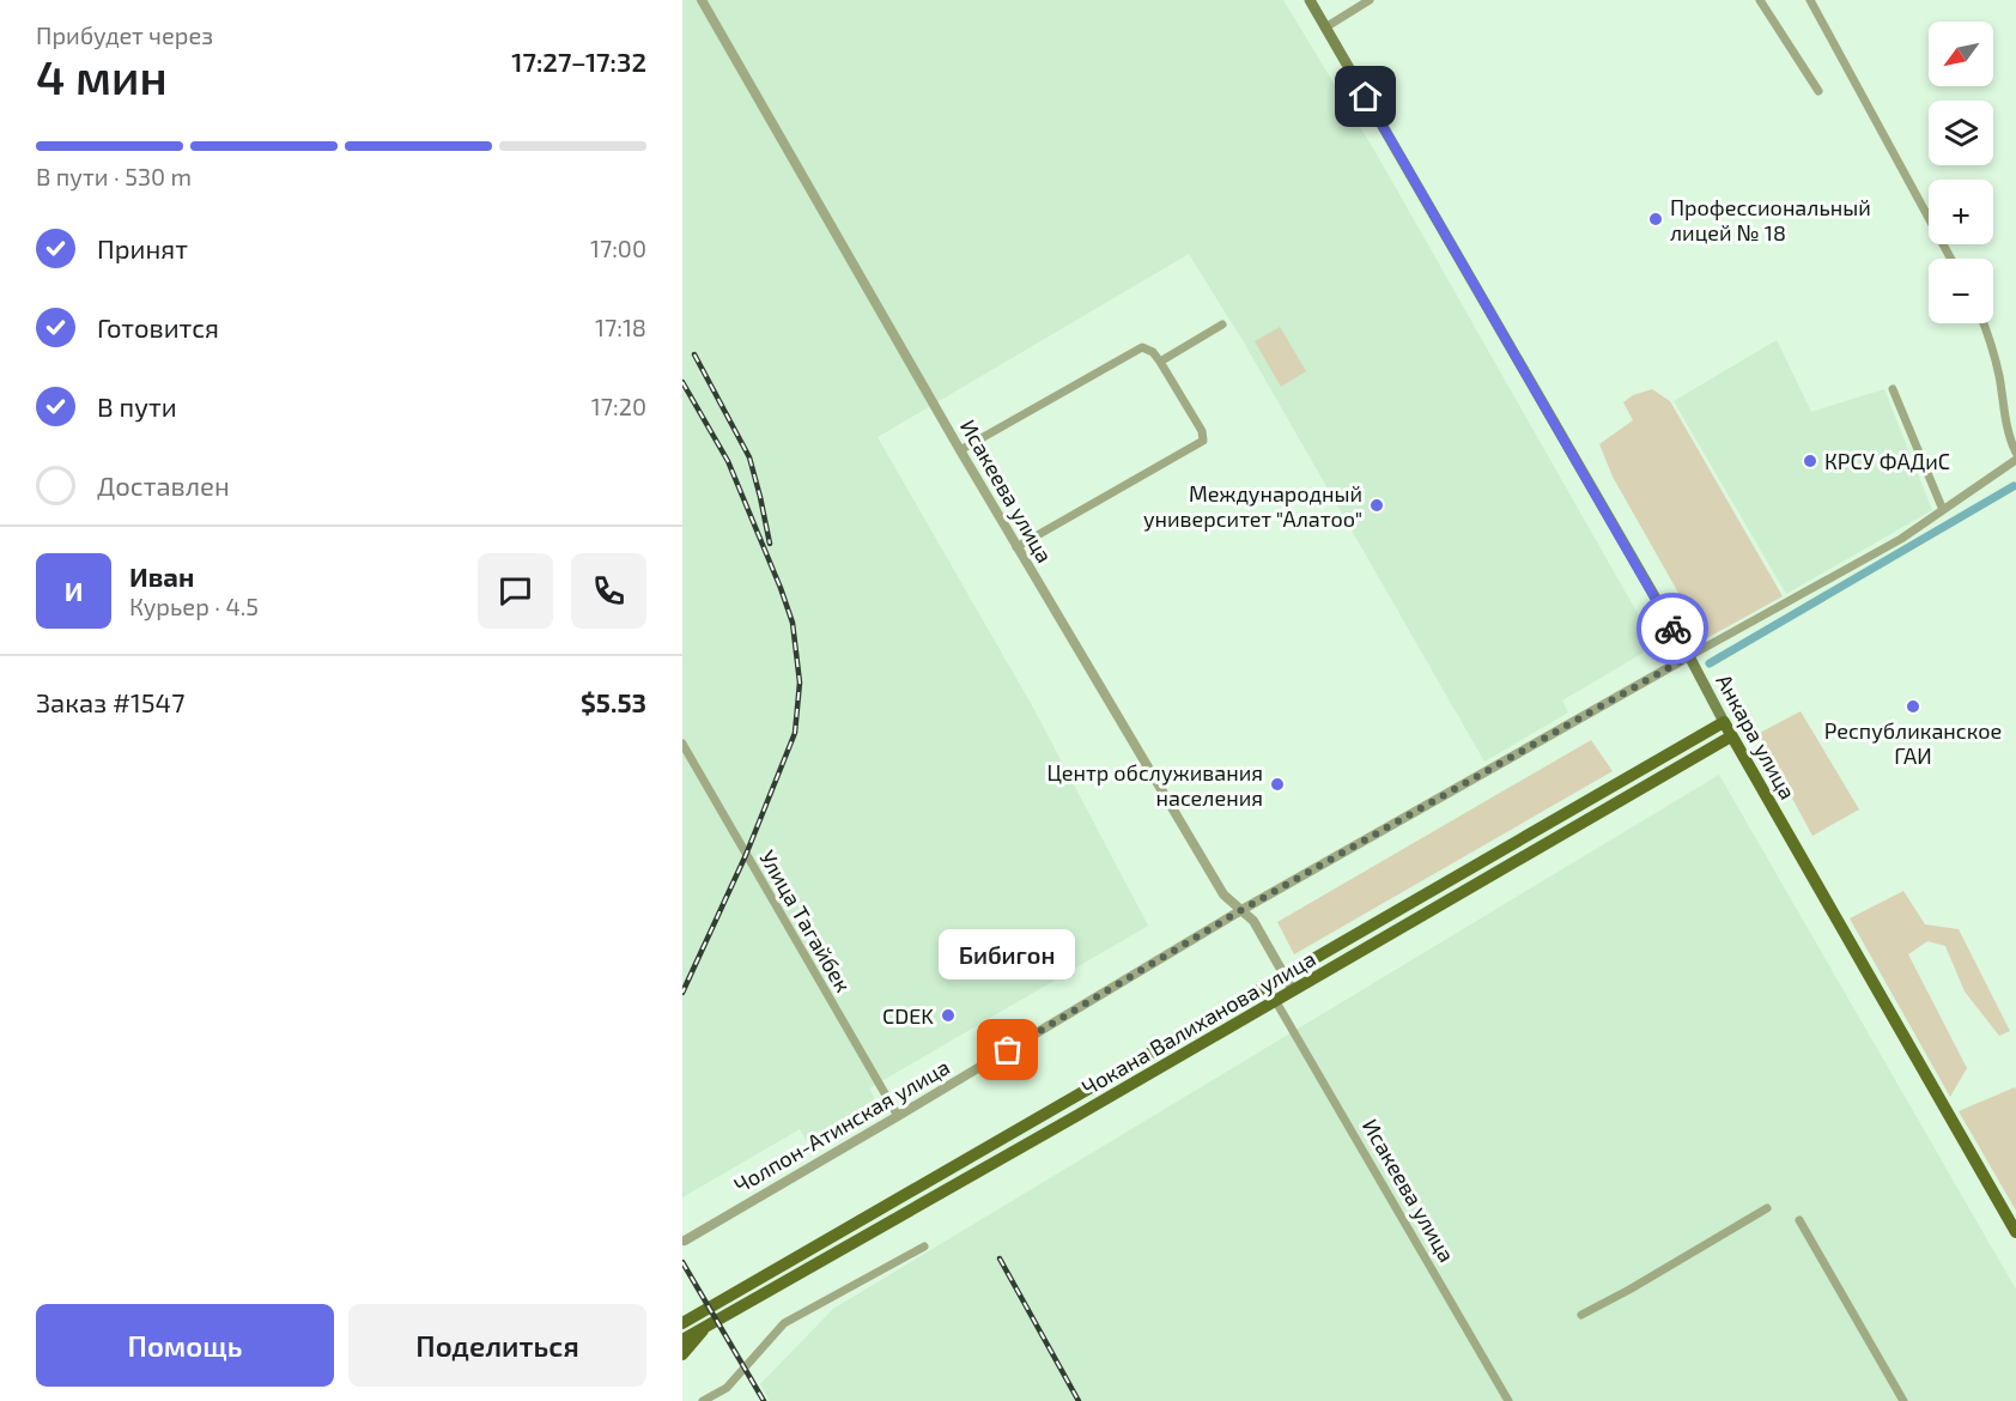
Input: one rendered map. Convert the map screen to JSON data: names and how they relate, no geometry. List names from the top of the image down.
{
  "streets": {
    "main road": ["Анкара улица", "Чокана Валиханова улица"],
    "street": ["Исакеева улица", "Улица Тагайбек", "Чолпон-Атинская улица"]
  },
  "crossings": [
    ["Исакеева улица", "Чокана Валиханова улица"],
    ["Исакеева улица", "Чолпон-Атинская улица"],
    ["Анкара улица", "Чокана Валиханова улица"],
    ["Анкара улица", "Чолпон-Атинская улица"],
    ["Улица Тагайбек", "Чолпон-Атинская улица"]
  ],
  "places": [
    "Профессиональный лицей № 18",
    "КРСУ ФАДиС",
    "Международный университет \"Алатоо\"",
    "Республиканское ГАИ",
    "Центр обслуживания населения",
    "CDEK",
    "Бибигон"
  ],
  "north": "bottom left",
  "page": {
    "heading": ["4 мин", "Прибудет через", "17:27–17:32"],
    "panel": [
      "Иван",
      "Курьер · 4.5",
      "Заказ #1547",
      "$5.53"
    ],
    "map_buttons": ["+", "−"],
    "bar": "В пути · 530 m",
    "list": [
      ["Принят", "17:00"],
      ["Готовится", "17:18"],
      ["В пути", "17:20"],
      "Доставлен"
    ],
    "round": "И",
    "bubble": "Бибигон",
    "buttons": ["Помощь", "Поделиться"]
  }
}
